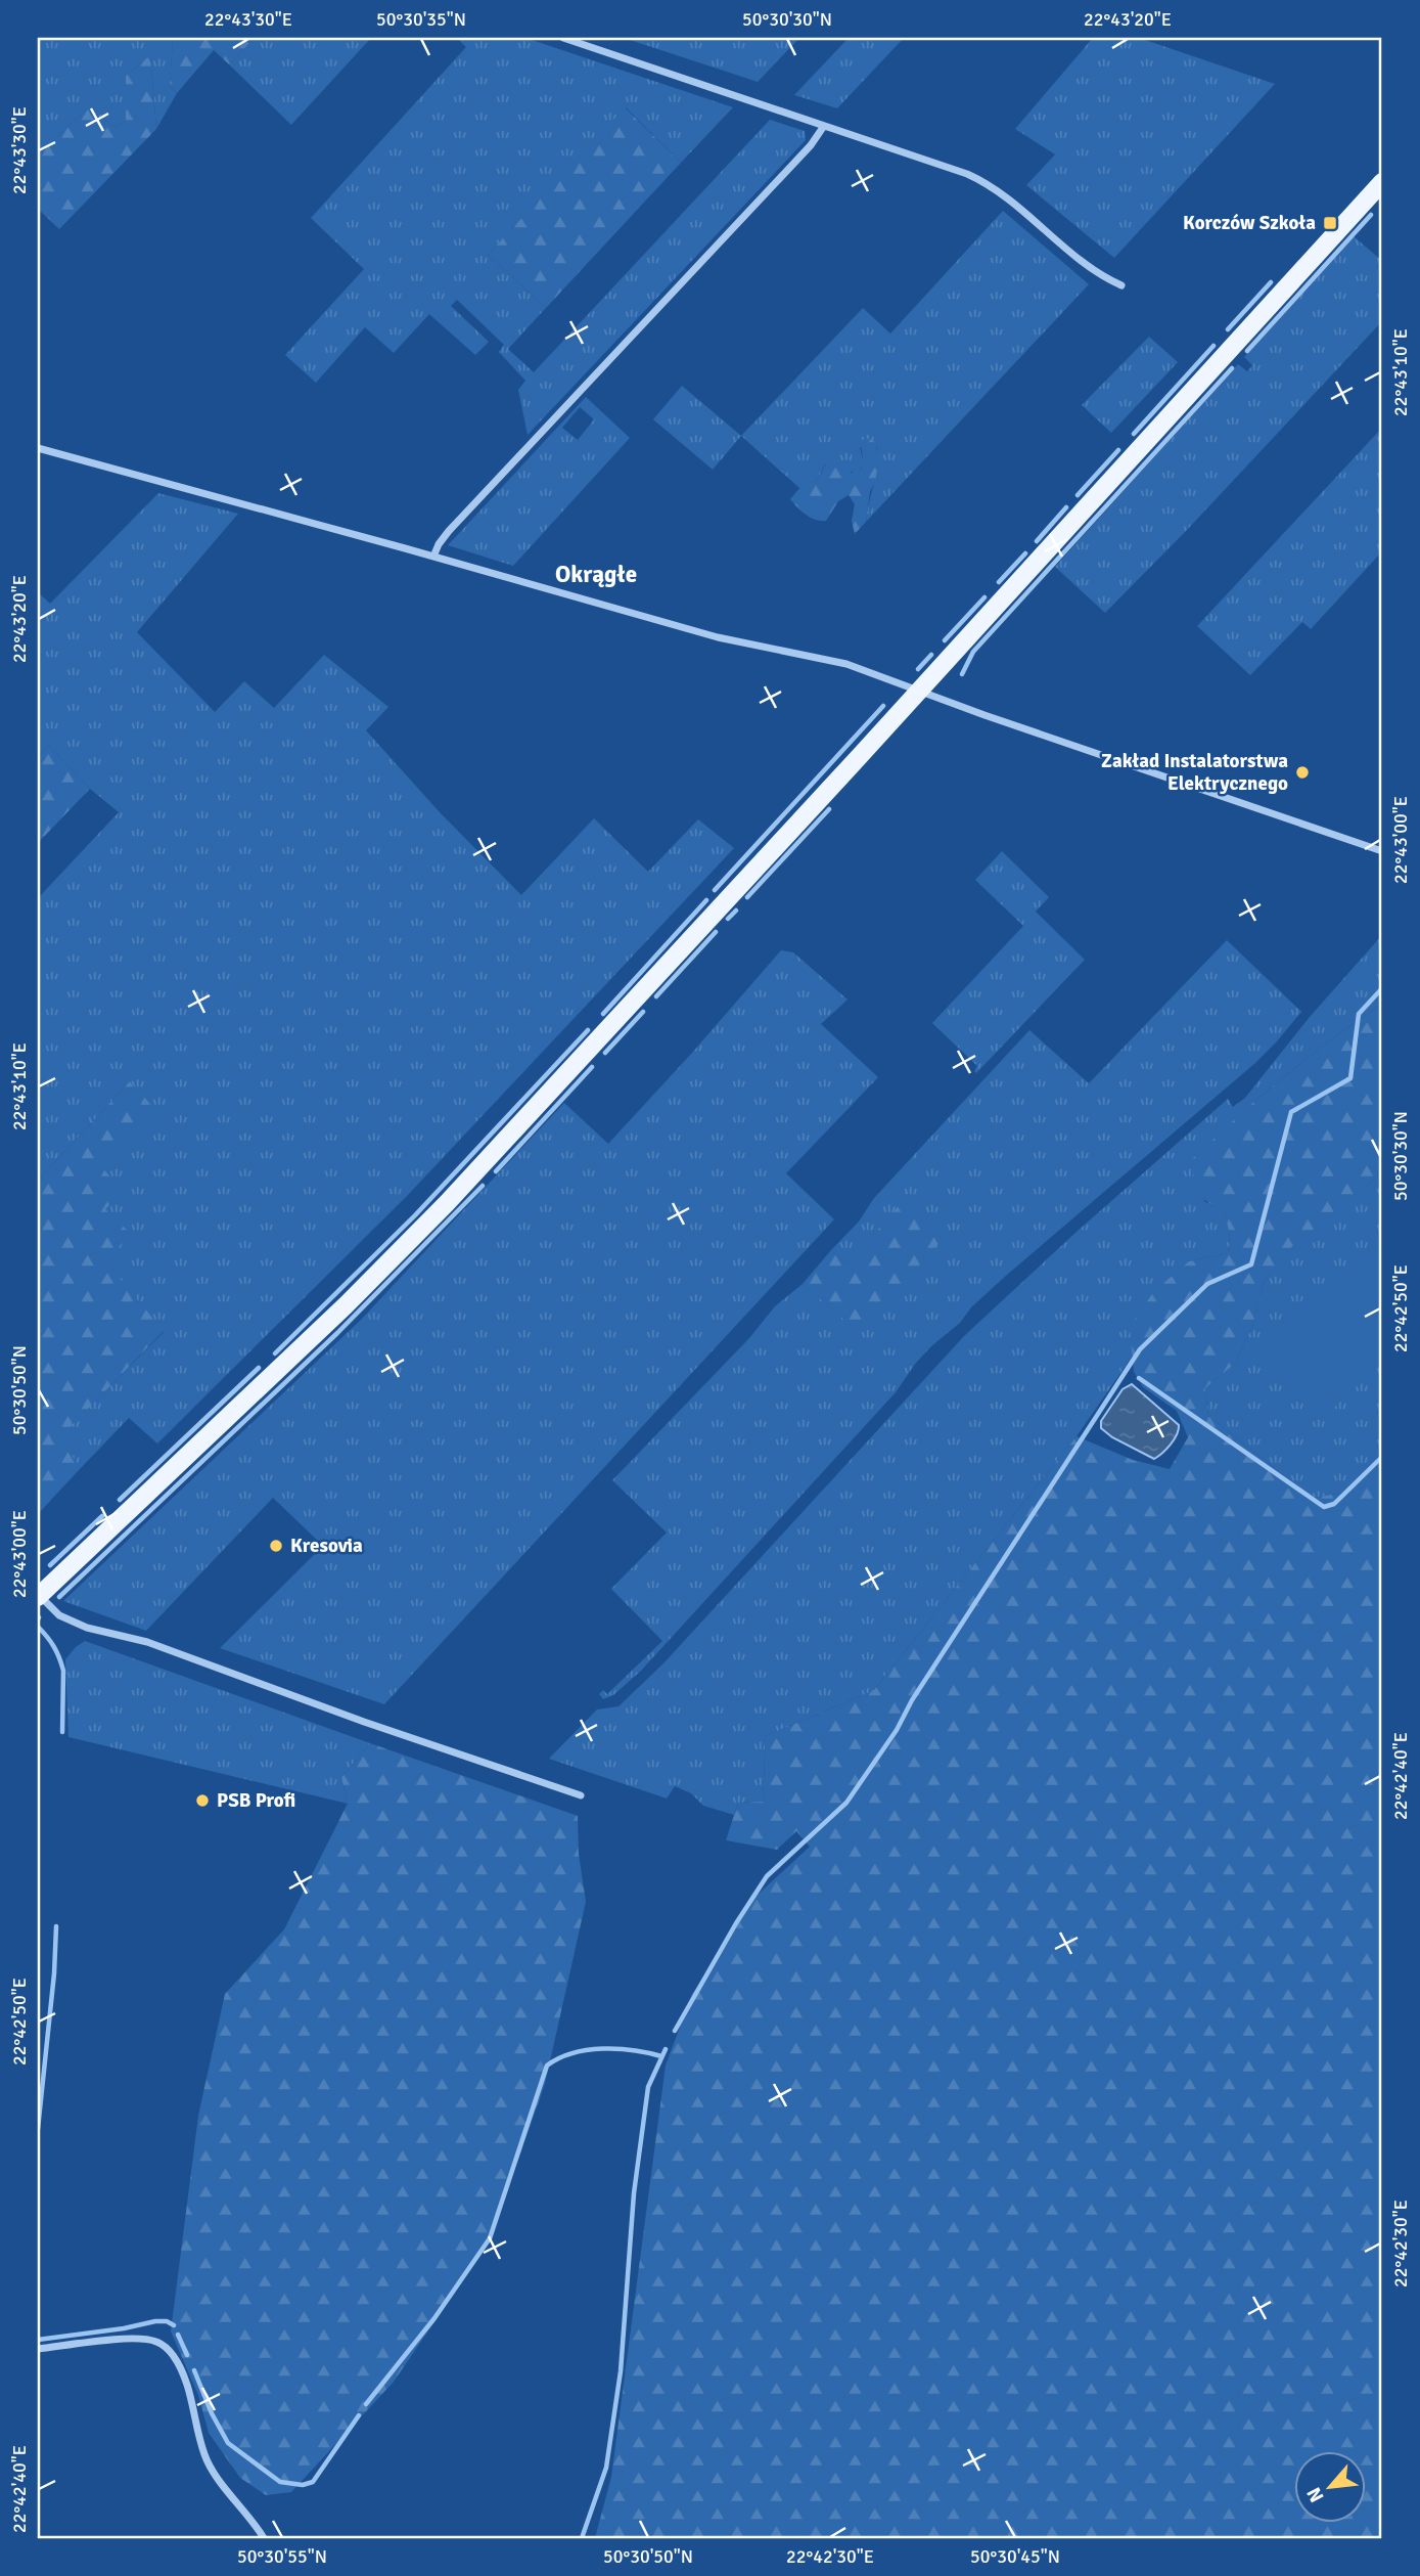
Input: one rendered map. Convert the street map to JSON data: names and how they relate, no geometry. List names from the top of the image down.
{
  "districts": ["Okrągłe"],
  "places": {
    "transit": ["Korczów Szkoła"],
    "other": ["Zakład Instalatorstwa Elektrycznego", "Kresovia", "PSB Profi"]
  },
  "north": "bottom left",
  "coordinates": [
    "22°43'30\"E",
    "50°30'35\"N",
    "50°30'30\"N",
    "22°43'20\"E",
    "22°43'10\"E",
    "22°43'00\"E",
    "22°42'50\"E",
    "50°30'50\"N",
    "22°42'40\"E",
    "22°42'30\"E",
    "50°30'55\"N",
    "50°30'45\"N"
  ]
}
